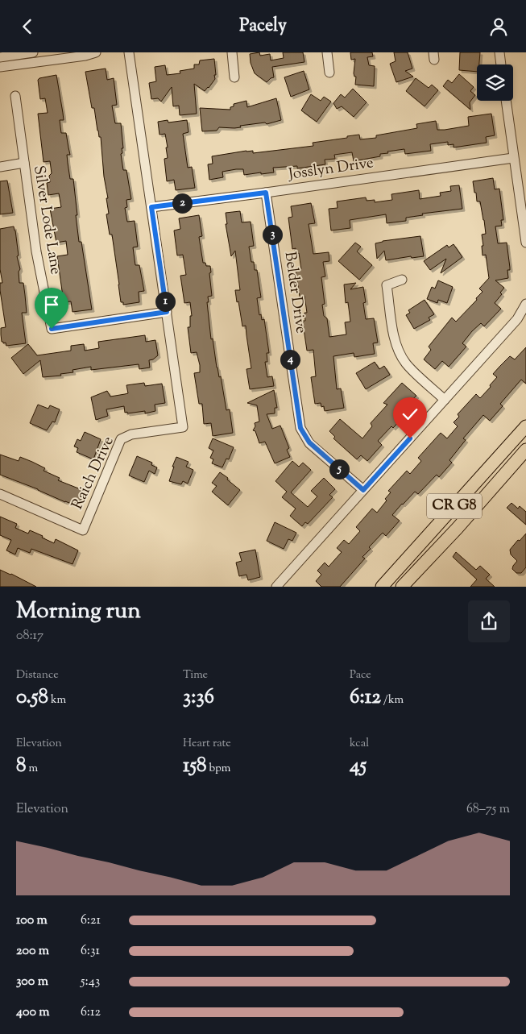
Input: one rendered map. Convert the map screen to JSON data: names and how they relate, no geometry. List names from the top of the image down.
{
  "streets": {
    "main road": ["CR G8"],
    "street": [
      "Josslyn Drive",
      "Silver Lode Lane",
      "Belder Drive",
      "Raich Drive"
    ]
  },
  "crossings": [
    ["Josslyn Drive", "Belder Drive"],
    ["Silver Lode Lane", "Raich Drive"]
  ],
  "page": {
    "header": "Pacely",
    "pins": [
      "2",
      "3",
      "1",
      "4",
      "5"
    ],
    "heading": ["Morning run", "08:17"],
    "stats": [
      ["Distance", "0.58 km"],
      ["Time", "3:36"],
      ["Pace", "6:12 /km"],
      ["Elevation", "8 m"],
      ["Heart rate", "158 bpm"],
      ["kcal", "45"]
    ],
    "chart": ["Elevation", "68–75 m"],
    "list": [
      {
        "name": "100 m",
        "note": "6:21"
      },
      {
        "name": "200 m",
        "note": "6:31"
      },
      {
        "name": "300 m",
        "note": "5:43"
      },
      {
        "name": "400 m",
        "note": "6:12"
      }
    ]
  }
}
